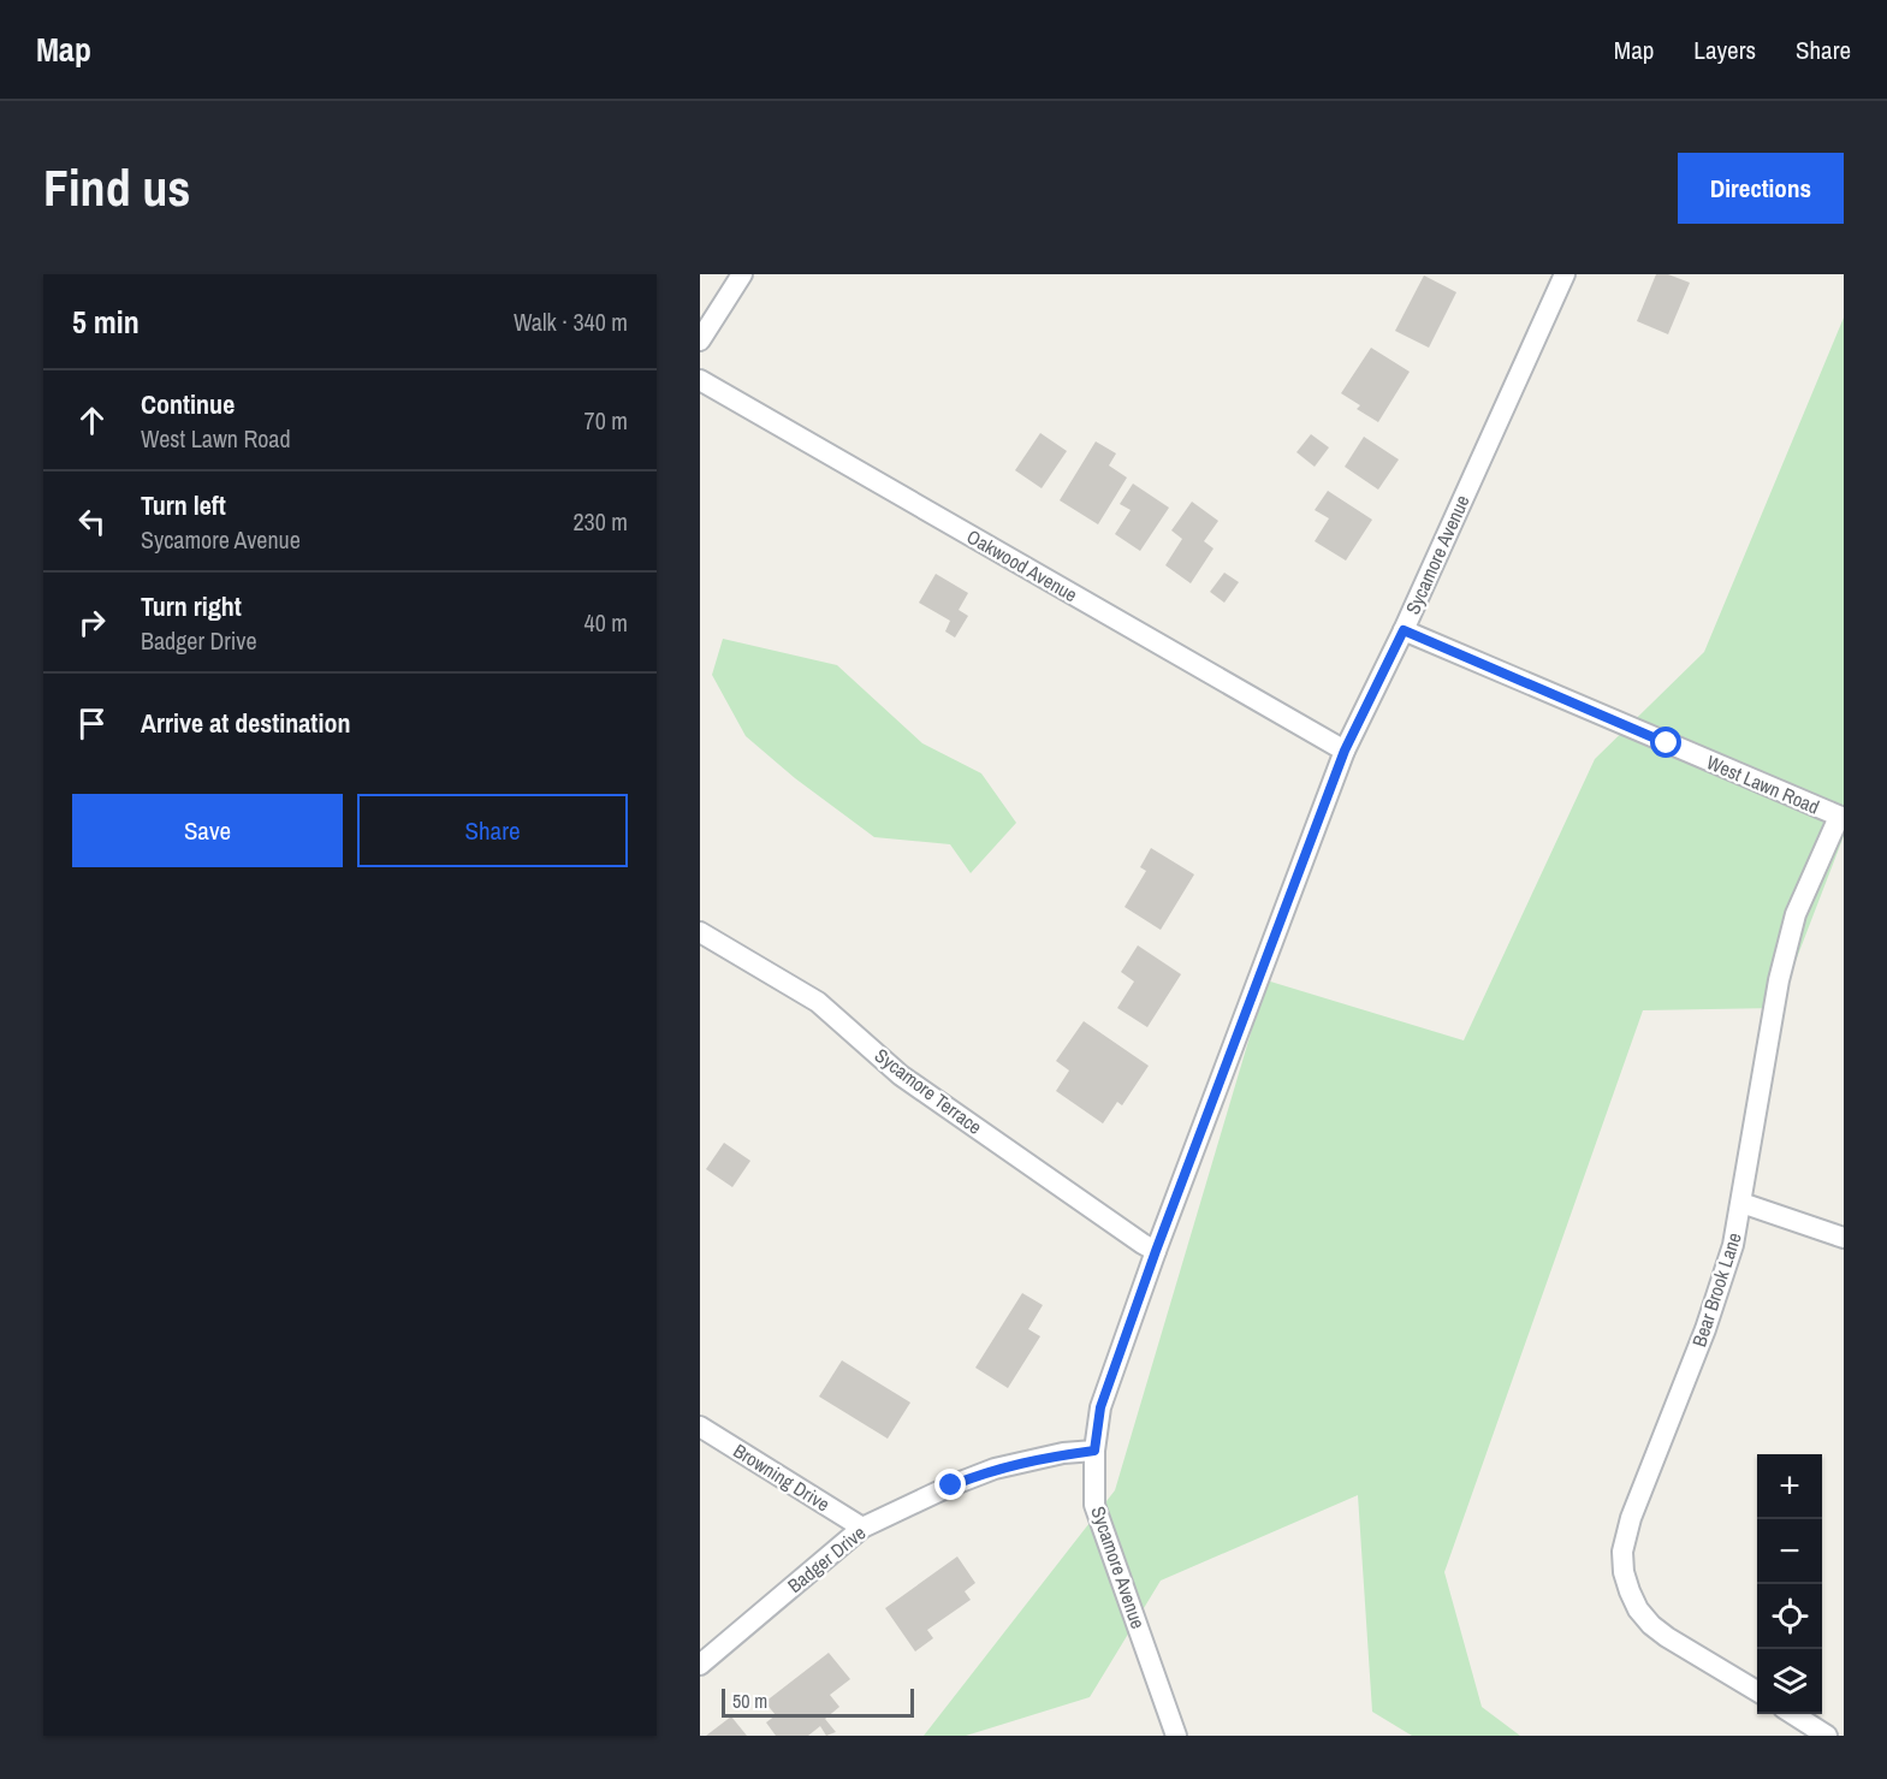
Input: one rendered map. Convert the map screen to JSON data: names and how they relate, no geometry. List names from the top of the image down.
{
  "streets": {
    "street": [
      "Sycamore Avenue",
      "Oakwood Avenue",
      "West Lawn Road",
      "Sycamore Terrace",
      "Bear Brook Lane",
      "Browning Drive",
      "Badger Drive"
    ]
  },
  "crossings": [
    ["Sycamore Avenue", "Oakwood Avenue"],
    ["Sycamore Avenue", "West Lawn Road"],
    ["Sycamore Avenue", "Sycamore Terrace"],
    ["Sycamore Avenue", "Badger Drive"],
    ["West Lawn Road", "Bear Brook Lane"],
    ["Browning Drive", "Badger Drive"]
  ],
  "scale_bar": "50 m",
  "page": {
    "header": "Map",
    "nav": ["Map", "Layers", "Share"],
    "buttons": [
      "Directions",
      ["Save", "Share"]
    ],
    "title": "Find us",
    "heading": ["5 min", "Walk · 340 m"],
    "list": [
      ["Continue", "West Lawn Road", "70 m"],
      ["Turn left", "Sycamore Avenue", "230 m"],
      ["Turn right", "Badger Drive", "40 m"],
      "Arrive at destination"
    ],
    "map_buttons": ["+", "−"],
    "scale": "50 m"
  }
}
